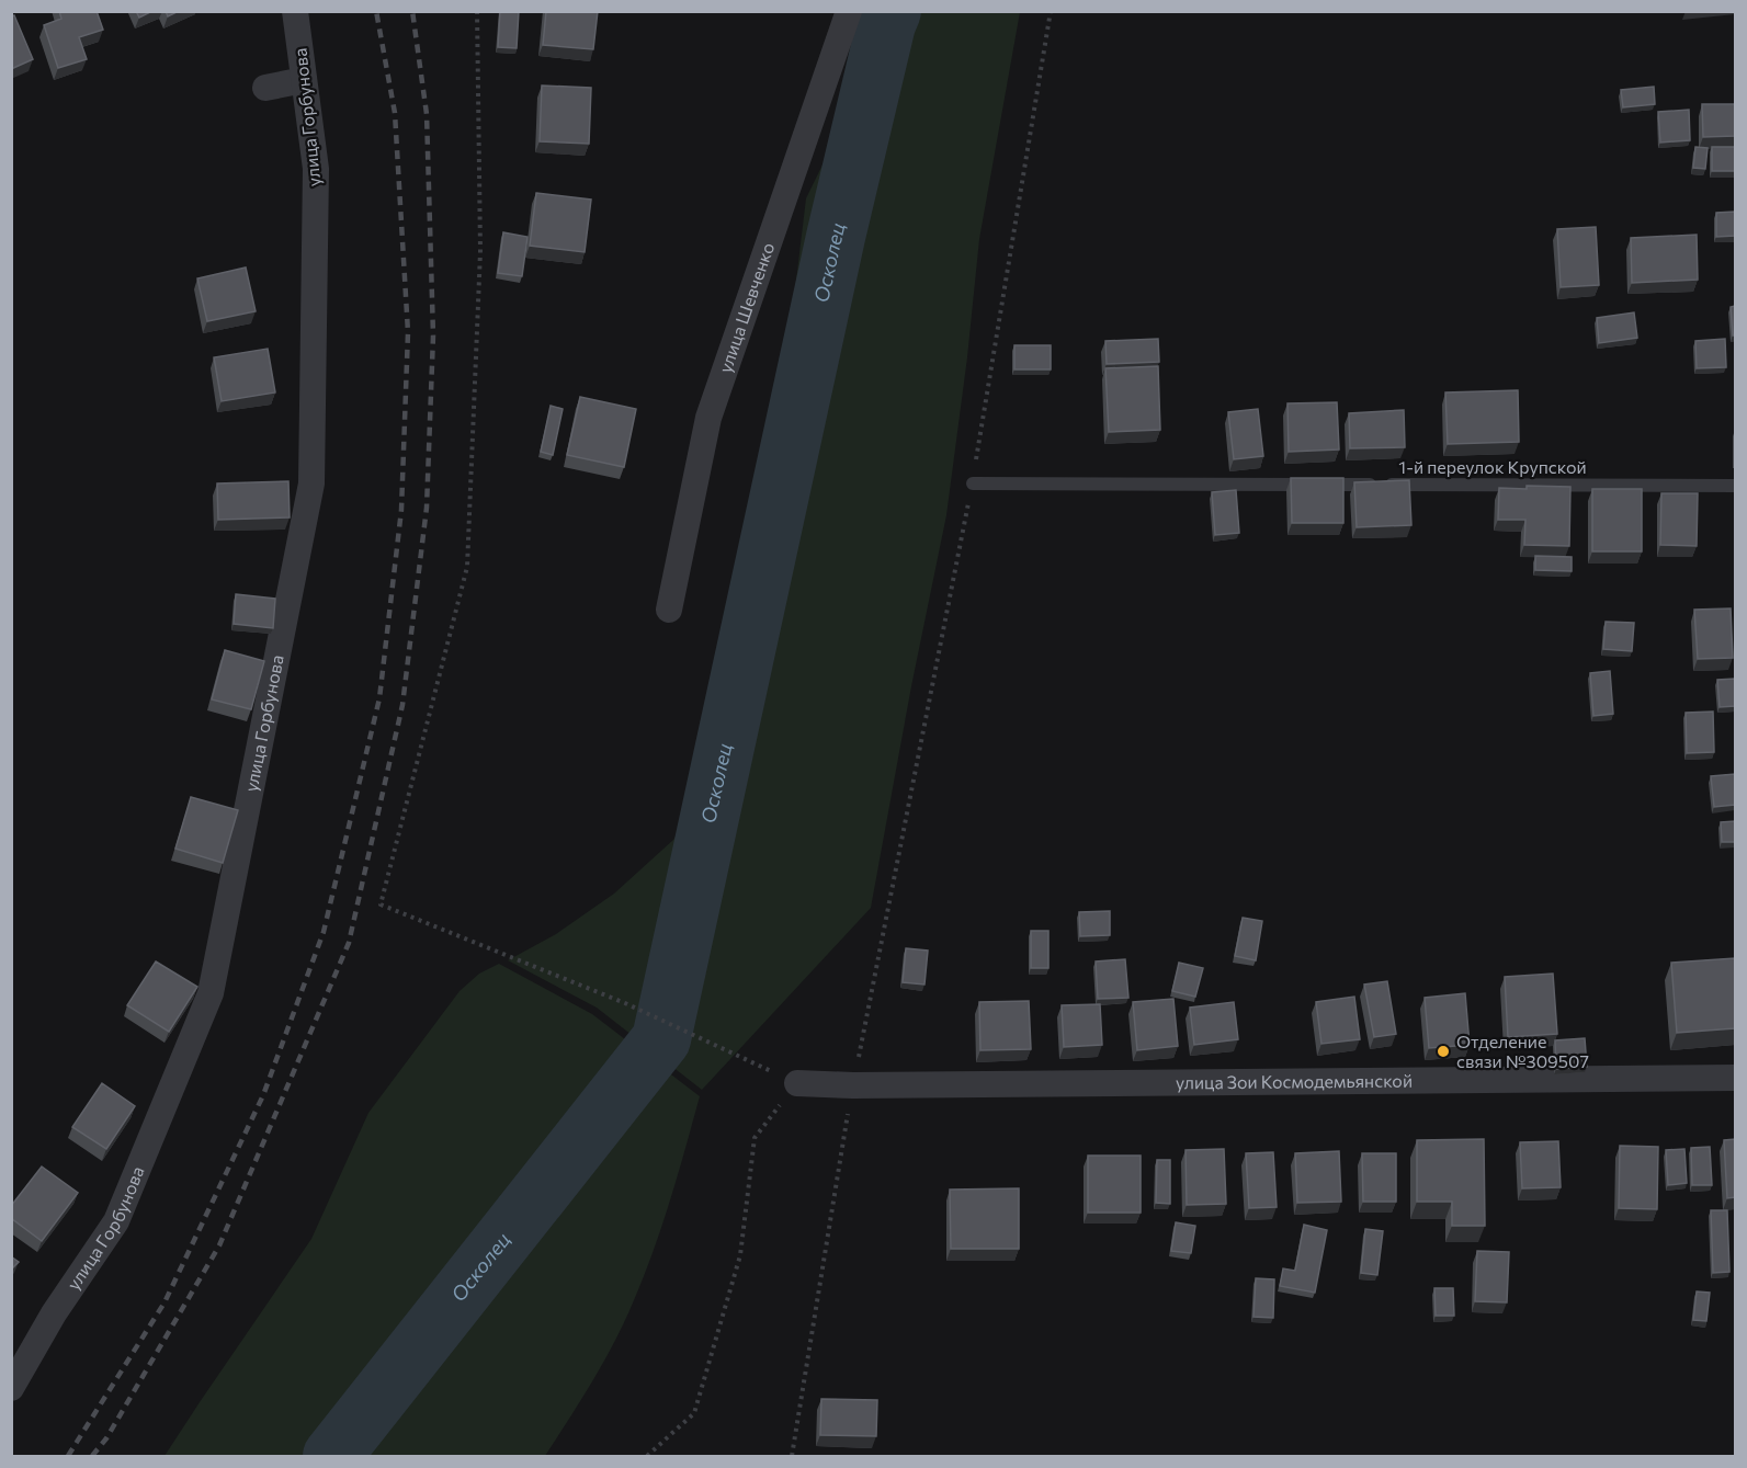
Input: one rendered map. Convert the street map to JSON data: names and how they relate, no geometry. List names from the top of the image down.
{
  "streets": {
    "street": ["улица Горбунова", "улица Шевченко", "улица Зои Космодемьянской"],
    "lane": ["1-й переулок Крупской"]
  },
  "water": ["Осколец"],
  "places": ["Отделение связи №309507"]
}
